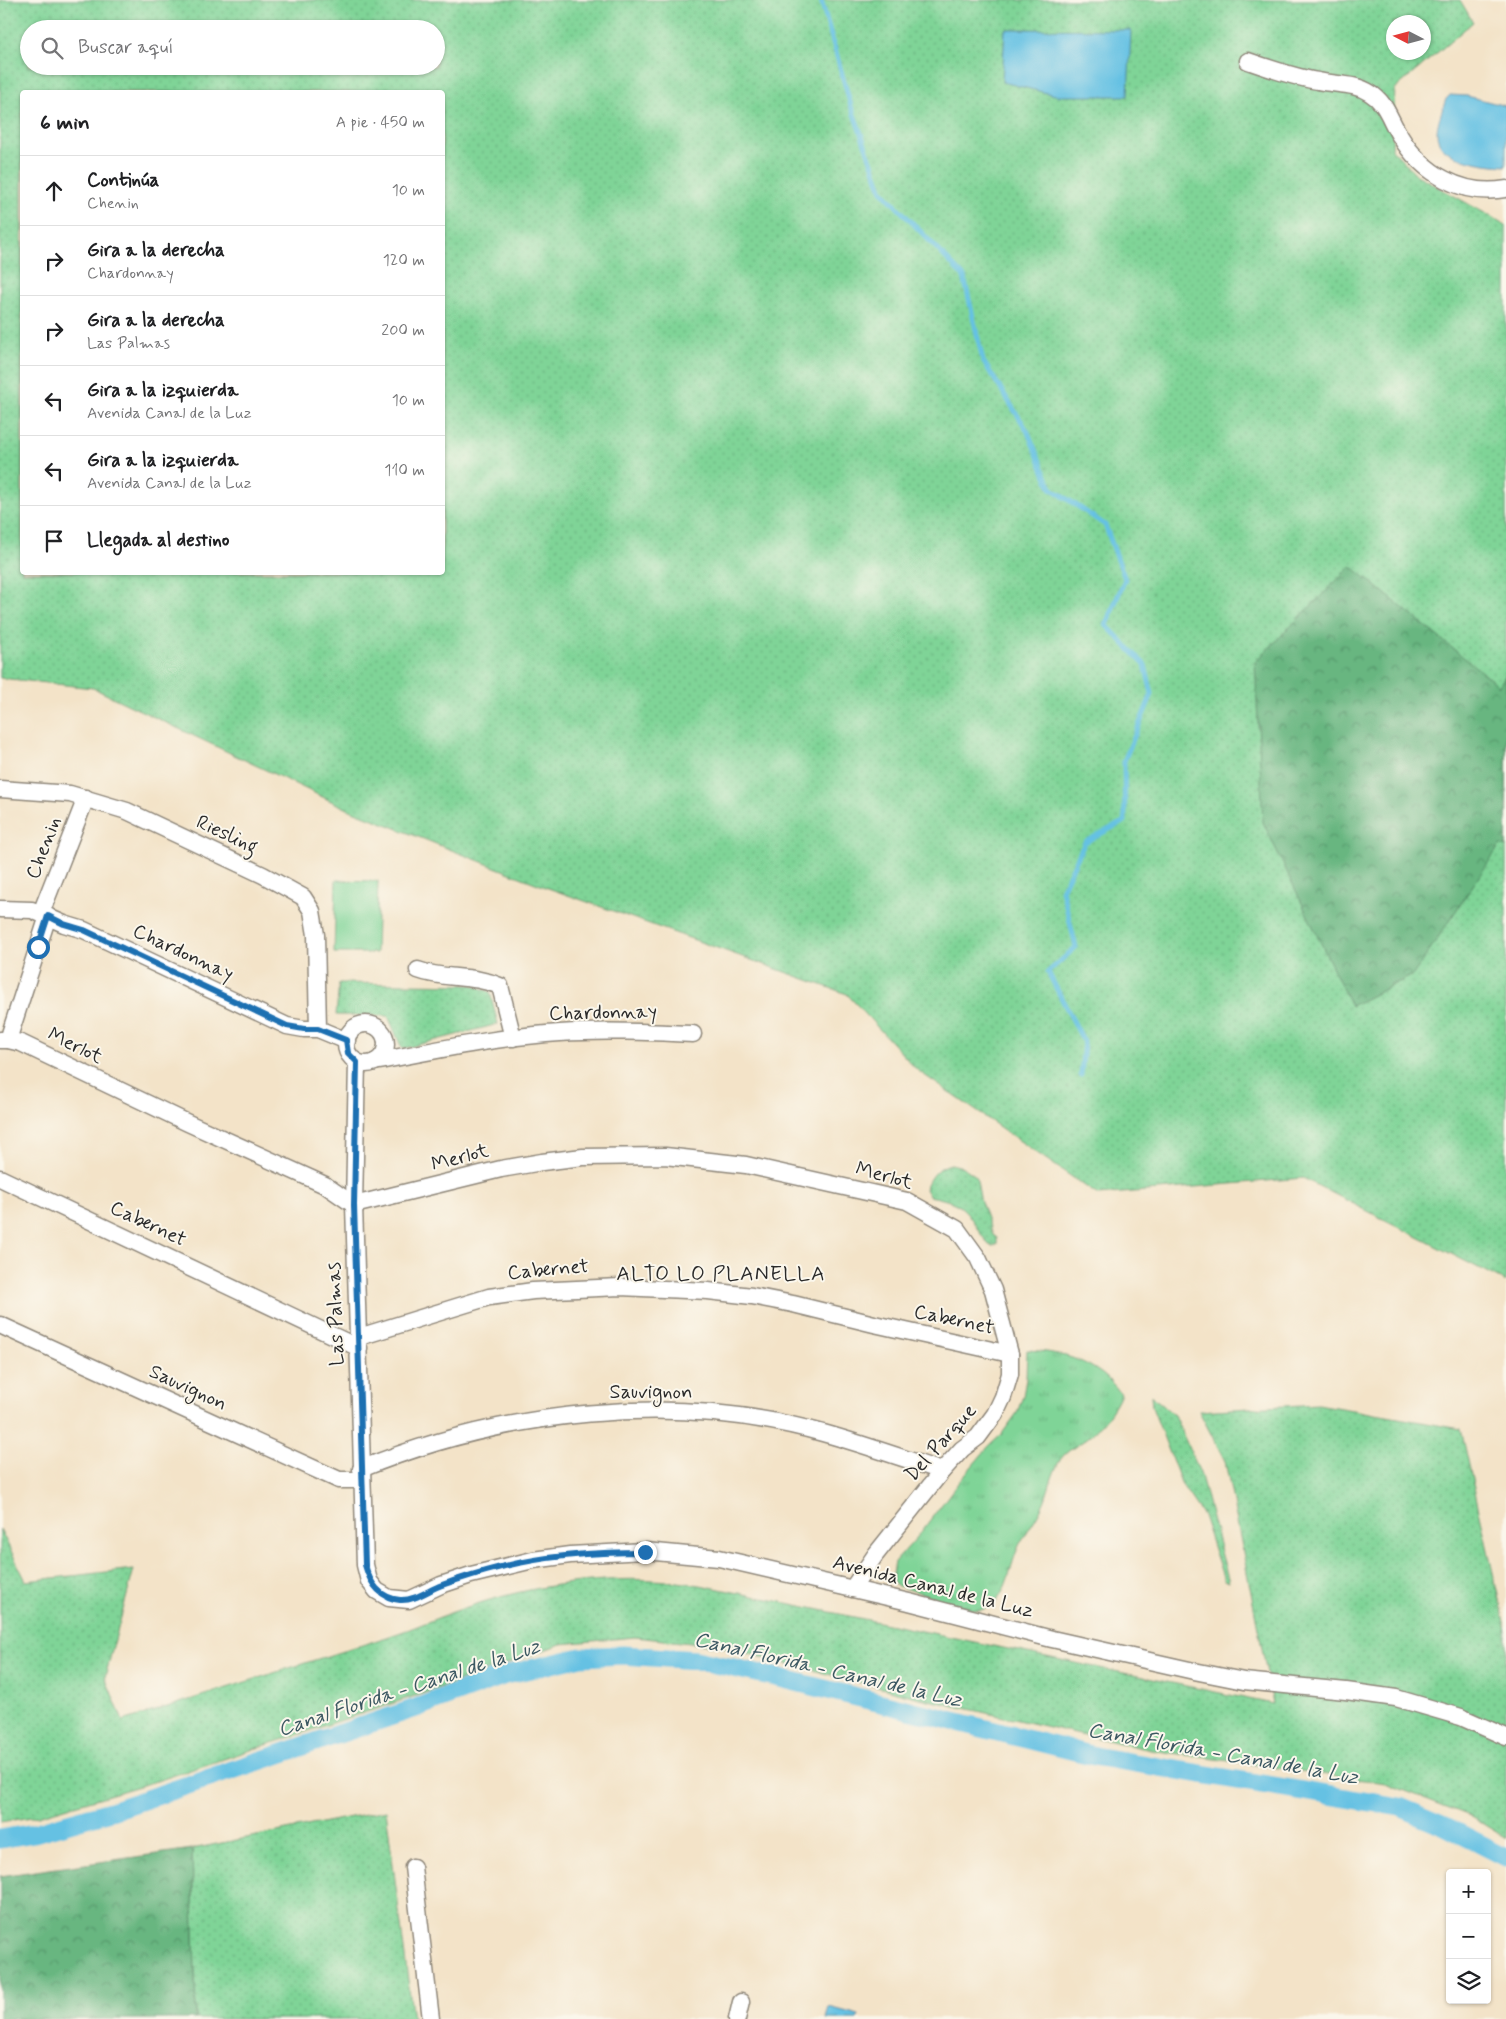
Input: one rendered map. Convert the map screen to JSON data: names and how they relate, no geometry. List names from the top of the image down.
{
  "streets": {
    "street": [
      "Riesling",
      "Chenin",
      "Chardonnay",
      "Merlot",
      "Cabernet",
      "Las Palmas",
      "Sauvignon",
      "Del Parque",
      "Avenida Canal de la Luz"
    ]
  },
  "crossings": [
    ["Riesling", "Chenin"],
    ["Riesling", "Chardonnay"],
    ["Chenin", "Chardonnay"],
    ["Chenin", "Merlot"],
    ["Chardonnay", "Las Palmas"],
    ["Merlot", "Las Palmas"],
    ["Merlot", "Del Parque"],
    ["Cabernet", "Las Palmas"],
    ["Cabernet", "Del Parque"],
    ["Las Palmas", "Sauvignon"],
    ["Las Palmas", "Avenida Canal de la Luz"],
    ["Sauvignon", "Del Parque"],
    ["Del Parque", "Avenida Canal de la Luz"]
  ],
  "districts": ["ALTO LO PLANELLA"],
  "water": ["Canal Florida - Canal de la Luz"],
  "north": "left",
  "page": {
    "search": "Buscar aquí",
    "heading": ["6 min", "A pie · 450 m"],
    "list": [
      ["Continúa", "Chenin", "10 m"],
      ["Gira a la derecha", "Chardonnay", "120 m"],
      ["Gira a la derecha", "Las Palmas", "200 m"],
      ["Gira a la izquierda", "Avenida Canal de la Luz", "10 m"],
      ["Gira a la izquierda", "Avenida Canal de la Luz", "110 m"],
      "Llegada al destino"
    ],
    "map_buttons": ["+", "−"]
  }
}
